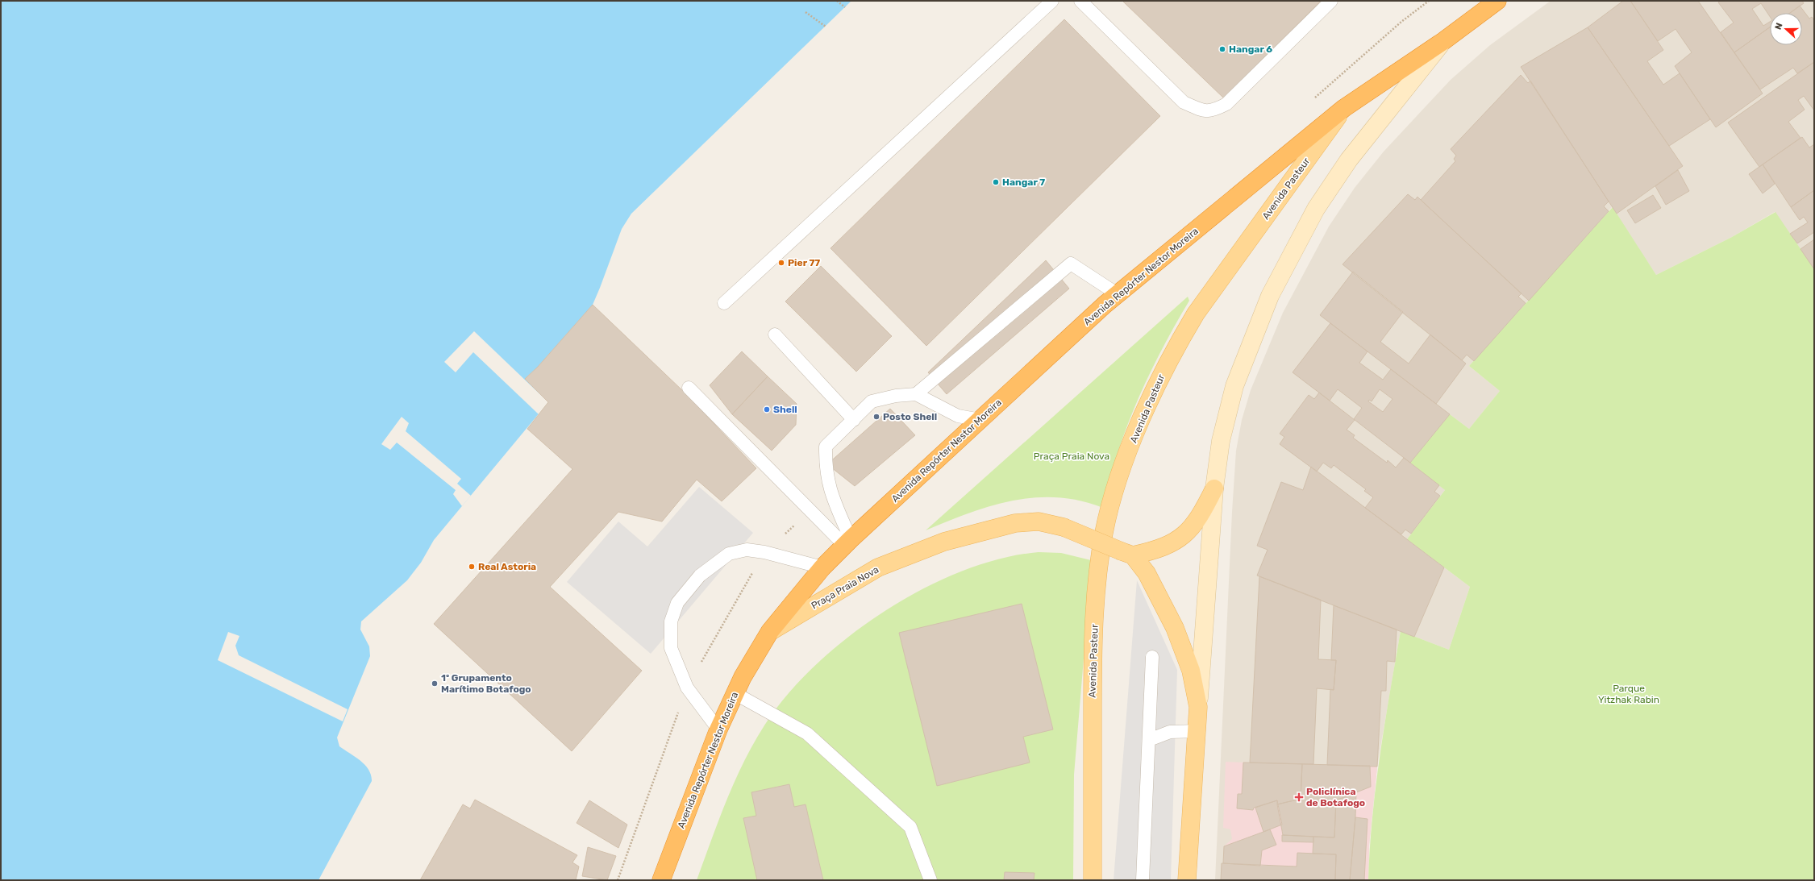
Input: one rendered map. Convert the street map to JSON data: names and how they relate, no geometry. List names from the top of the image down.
{
  "streets": {
    "highway": ["Avenida Pasteur", "Avenida Repórter Nestor Moreira"],
    "main road": ["Praça Praia Nova"]
  },
  "crossings": [
    ["Avenida Pasteur", "Avenida Repórter Nestor Moreira"],
    ["Avenida Pasteur", "Praça Praia Nova"],
    ["Avenida Repórter Nestor Moreira", "Praça Praia Nova"]
  ],
  "parks": ["Praça Praia Nova", "Parque Yitzhak Rabin"],
  "places": {
    "other": [
      "Hangar 6",
      "Hangar 7",
      "Pier 77",
      "Shell",
      "Posto Shell",
      "Real Astoria",
      "1º Grupamento Marítimo Botafogo"
    ],
    "health": ["Policlínica de Botafogo"]
  },
  "north": "left"
}
